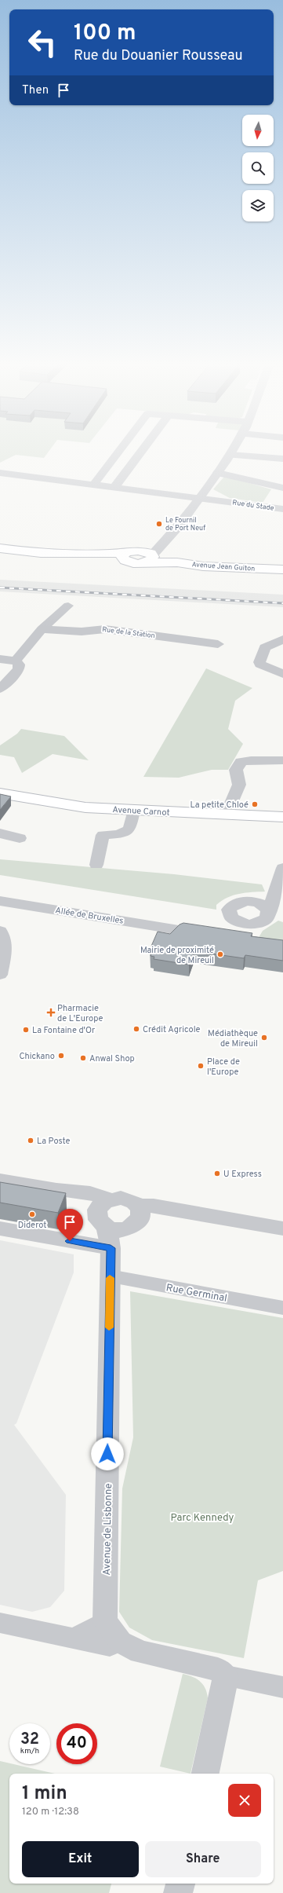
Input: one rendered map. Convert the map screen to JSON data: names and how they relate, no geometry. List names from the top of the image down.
{
  "streets": {
    "main road": ["Avenue Jean Guiton", "Avenue Carnot"],
    "street": [
      "Rue du Stade",
      "Rue de la Station",
      "Allée de Bruxelles",
      "Rue Germinal",
      "Avenue de Lisbonne"
    ]
  },
  "crossings": [
    ["Rue Germinal", "Avenue de Lisbonne"]
  ],
  "parks": ["Parc Kennedy"],
  "places": {
    "other": [
      "Le Fournil de Port Neuf",
      "La petite Chloé",
      "Mairie de proximité de Mireuil",
      "Crédit Agricole",
      "La Fontaine d'Or",
      "Médiathèque de Mireuil",
      "Chickano",
      "Anwal Shop",
      "Place de l'Europe",
      "La Poste",
      "U Express",
      "Diderot"
    ],
    "health": ["Pharmacie de L'Europe"]
  },
  "north": "bottom",
  "page": {
    "turn": ["100 m", "Rue du Douanier Rousseau"],
    "then": "Then",
    "speed": "32 km/h",
    "limit": "40",
    "heading": ["1 min", "120 m · 12:38"],
    "buttons": ["Exit", "Share"]
  }
}
